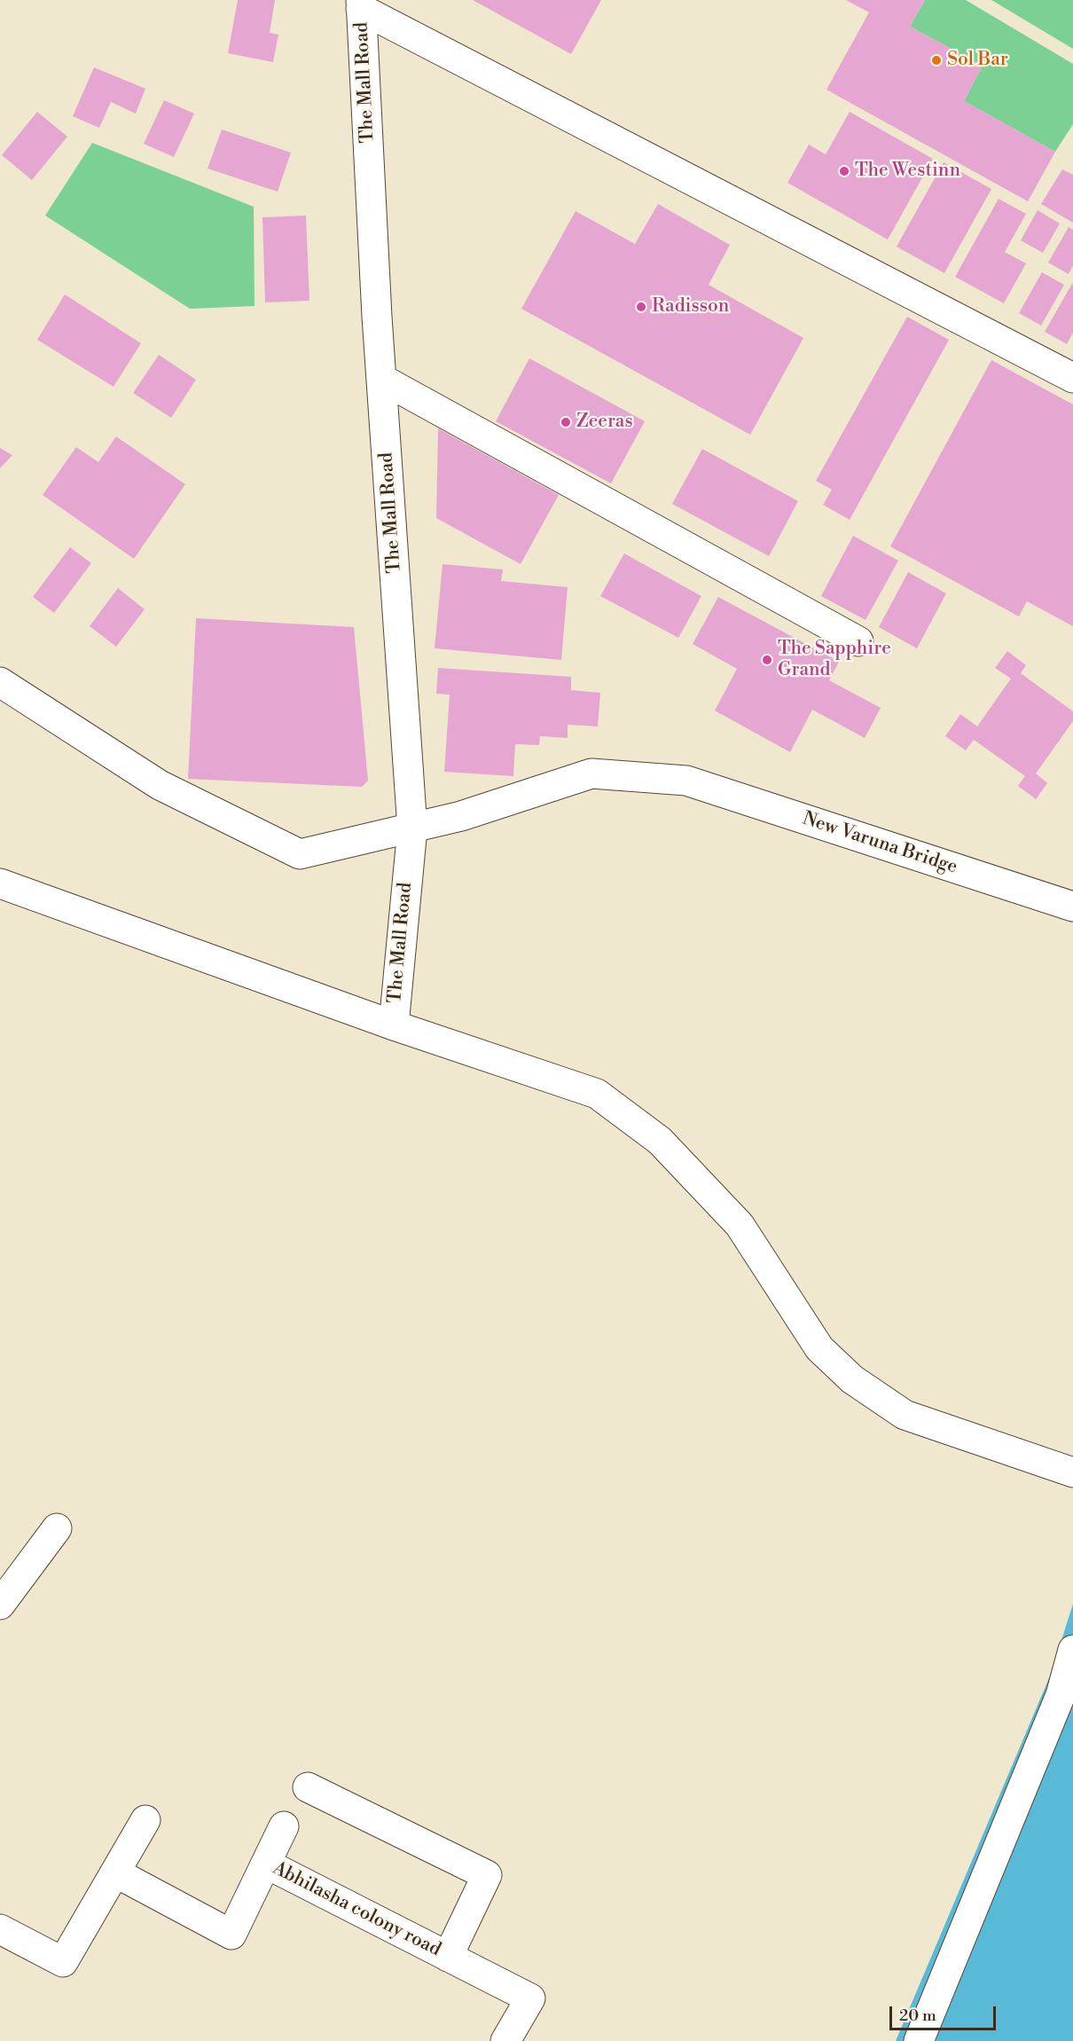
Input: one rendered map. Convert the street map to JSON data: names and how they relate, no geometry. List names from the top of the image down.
{
  "streets": {
    "street": ["The Mall Road", "New Varuna Bridge", "Abhilasha colony road"]
  },
  "crossings": [
    ["The Mall Road", "New Varuna Bridge"]
  ],
  "places": [
    "Sol Bar",
    "The Westinn",
    "Radisson",
    "Zeeras",
    "The Sapphire Grand"
  ],
  "scale_bar": "20 m"
}
